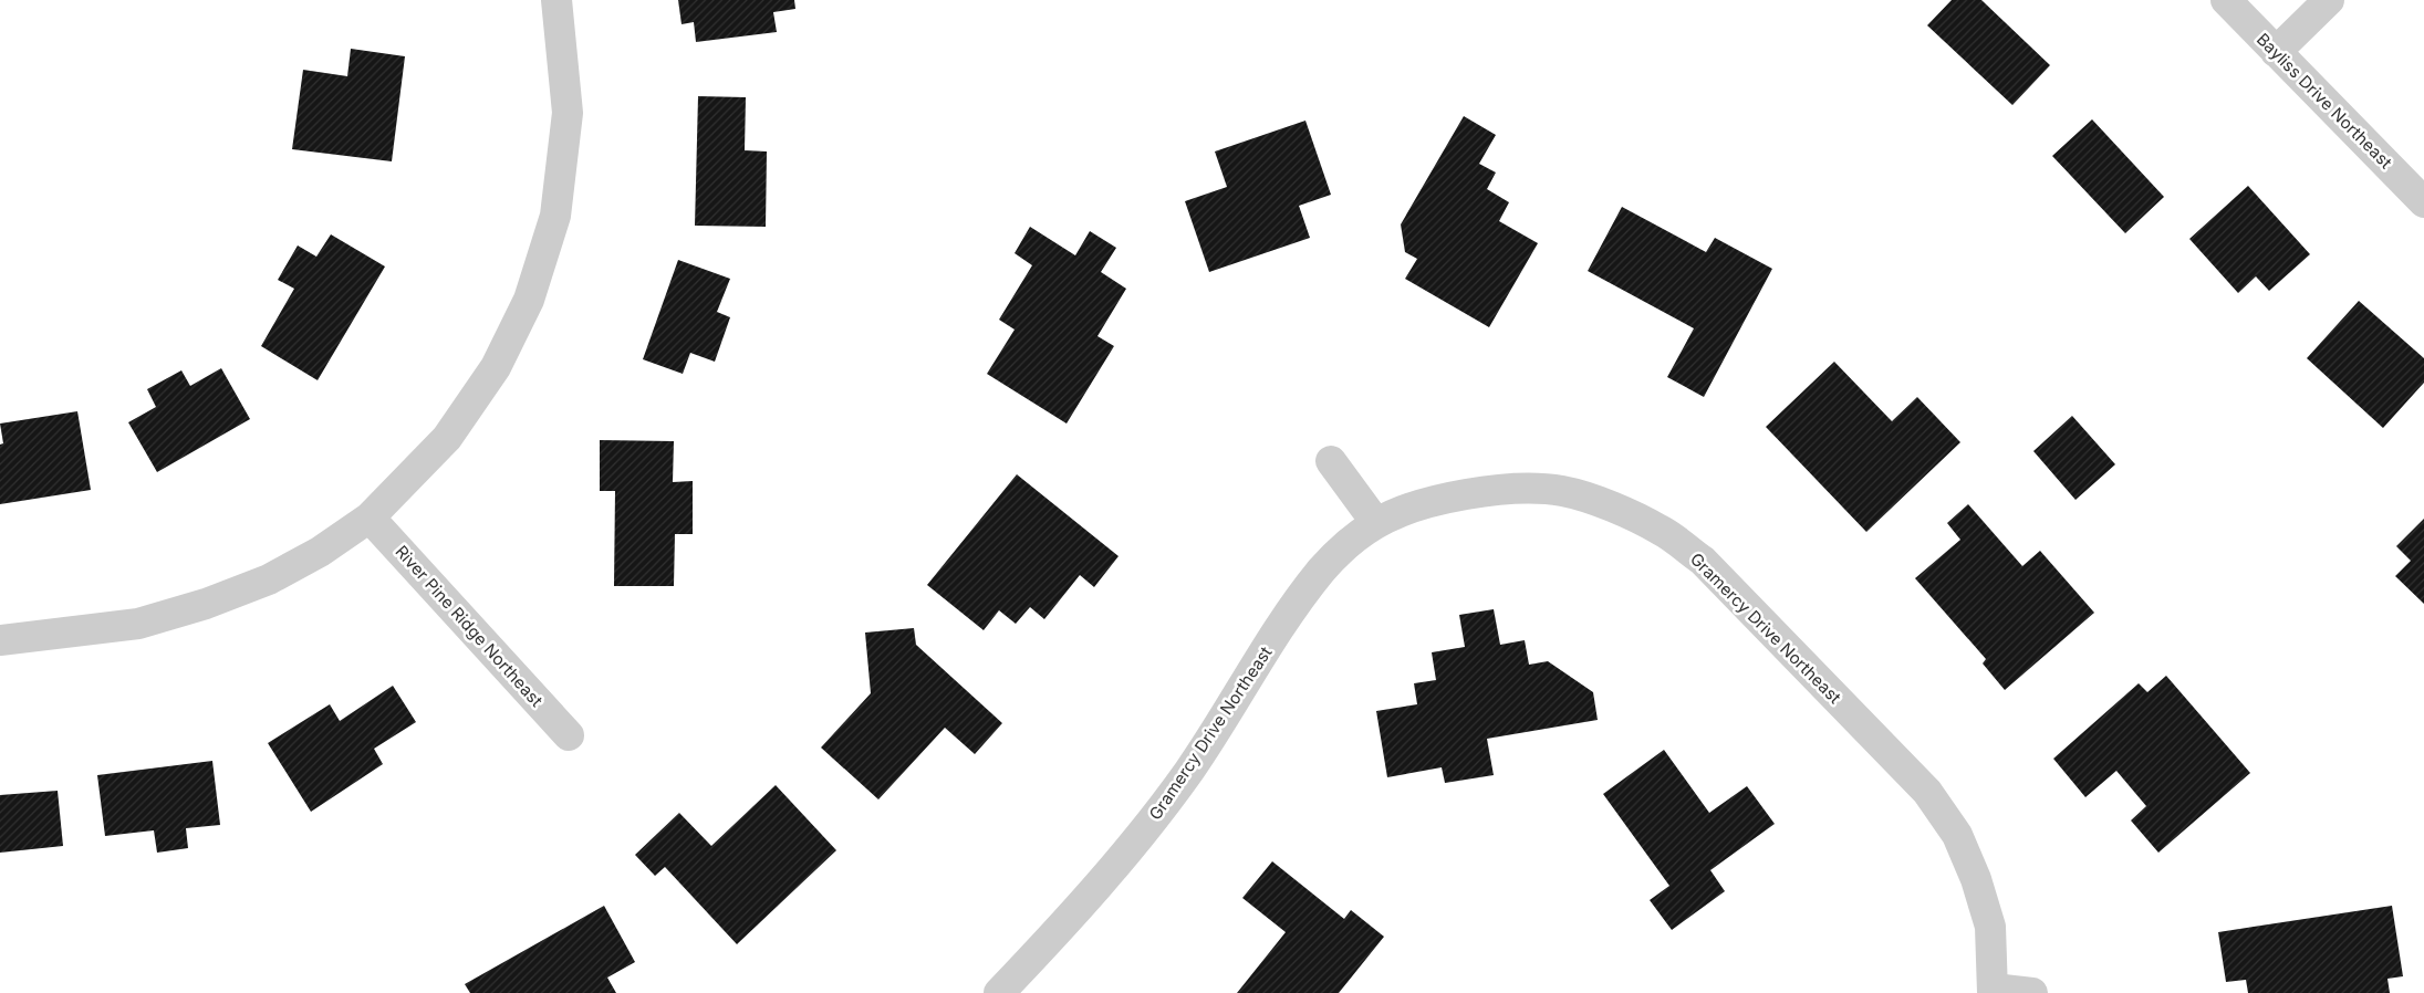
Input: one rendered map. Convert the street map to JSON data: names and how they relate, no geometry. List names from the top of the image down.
{
  "streets": {
    "street": ["Bayliss Drive Northeast", "River Pine Ridge Northeast", "Gramercy Drive Northeast"]
  }
}
